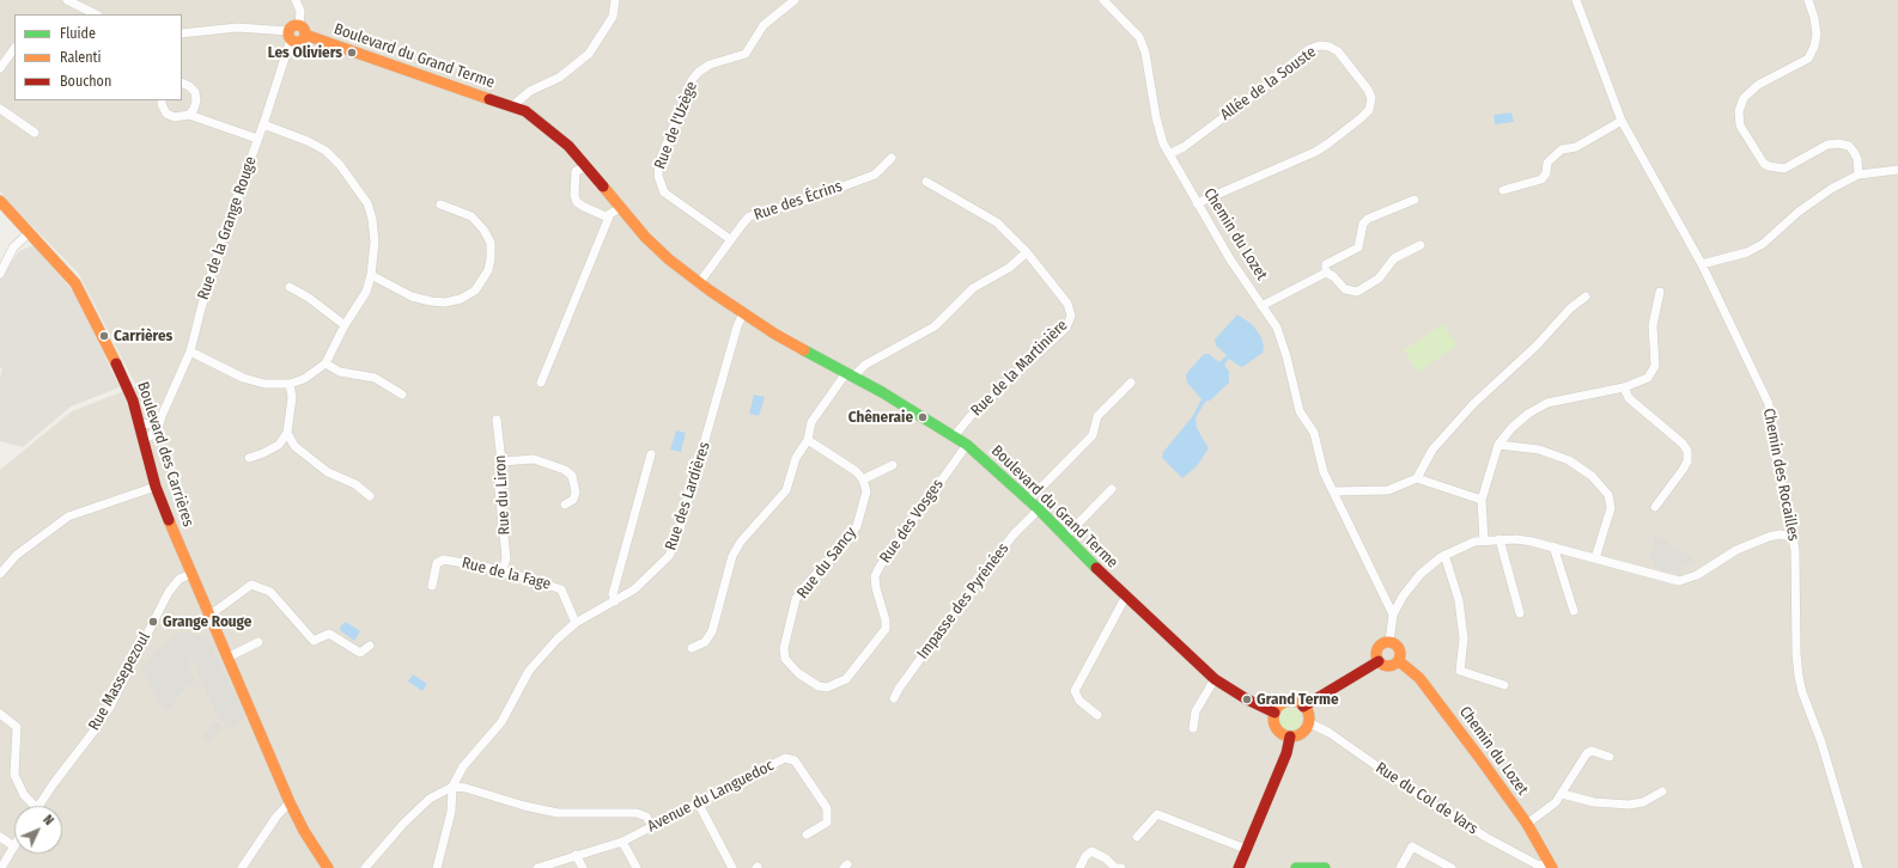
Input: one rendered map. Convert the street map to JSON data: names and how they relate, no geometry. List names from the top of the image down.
{
  "streets": {
    "street": [
      "Boulevard du Grand Terme",
      "Allée de la Souste",
      "Rue de l'Uzège",
      "Rue des Écrins",
      "Rue de la Grange Rouge",
      "Chemin du Lozet",
      "Rue de la Martinière",
      "Boulevard des Carrières",
      "Chemin des Rocailles",
      "Rue du Liron",
      "Rue des Lardières",
      "Rue des Vosges",
      "Rue du Sancy",
      "Rue de la Fage",
      "Impasse des Pyrénées",
      "Rue Massepezoul",
      "Avenue du Languedoc",
      "Rue du Col de Vars"
    ]
  },
  "crossings": [
    ["Boulevard du Grand Terme", "Rue des Écrins"],
    ["Boulevard du Grand Terme", "Rue de la Grange Rouge"],
    ["Boulevard du Grand Terme", "Rue de la Martinière"],
    ["Boulevard du Grand Terme", "Rue des Lardières"],
    ["Boulevard du Grand Terme", "Rue des Vosges"],
    ["Boulevard du Grand Terme", "Impasse des Pyrénées"],
    ["Boulevard du Grand Terme", "Rue du Col de Vars"],
    ["Allée de la Souste", "Chemin du Lozet"],
    ["Rue de l'Uzège", "Rue des Écrins"],
    ["Rue de la Grange Rouge", "Boulevard des Carrières"],
    ["Chemin du Lozet", "Rue du Col de Vars"],
    ["Boulevard des Carrières", "Rue Massepezoul"],
    ["Rue du Liron", "Rue de la Fage"],
    ["Rue des Lardières", "Rue de la Fage"],
    ["Rue des Vosges", "Rue du Sancy"]
  ],
  "places": [
    "Les Oliviers",
    "Carrières",
    "Chêneraie",
    "Grange Rouge",
    "Grand Terme"
  ],
  "legend": ["Fluide", "Ralenti", "Bouchon"],
  "north": "top right"
}
